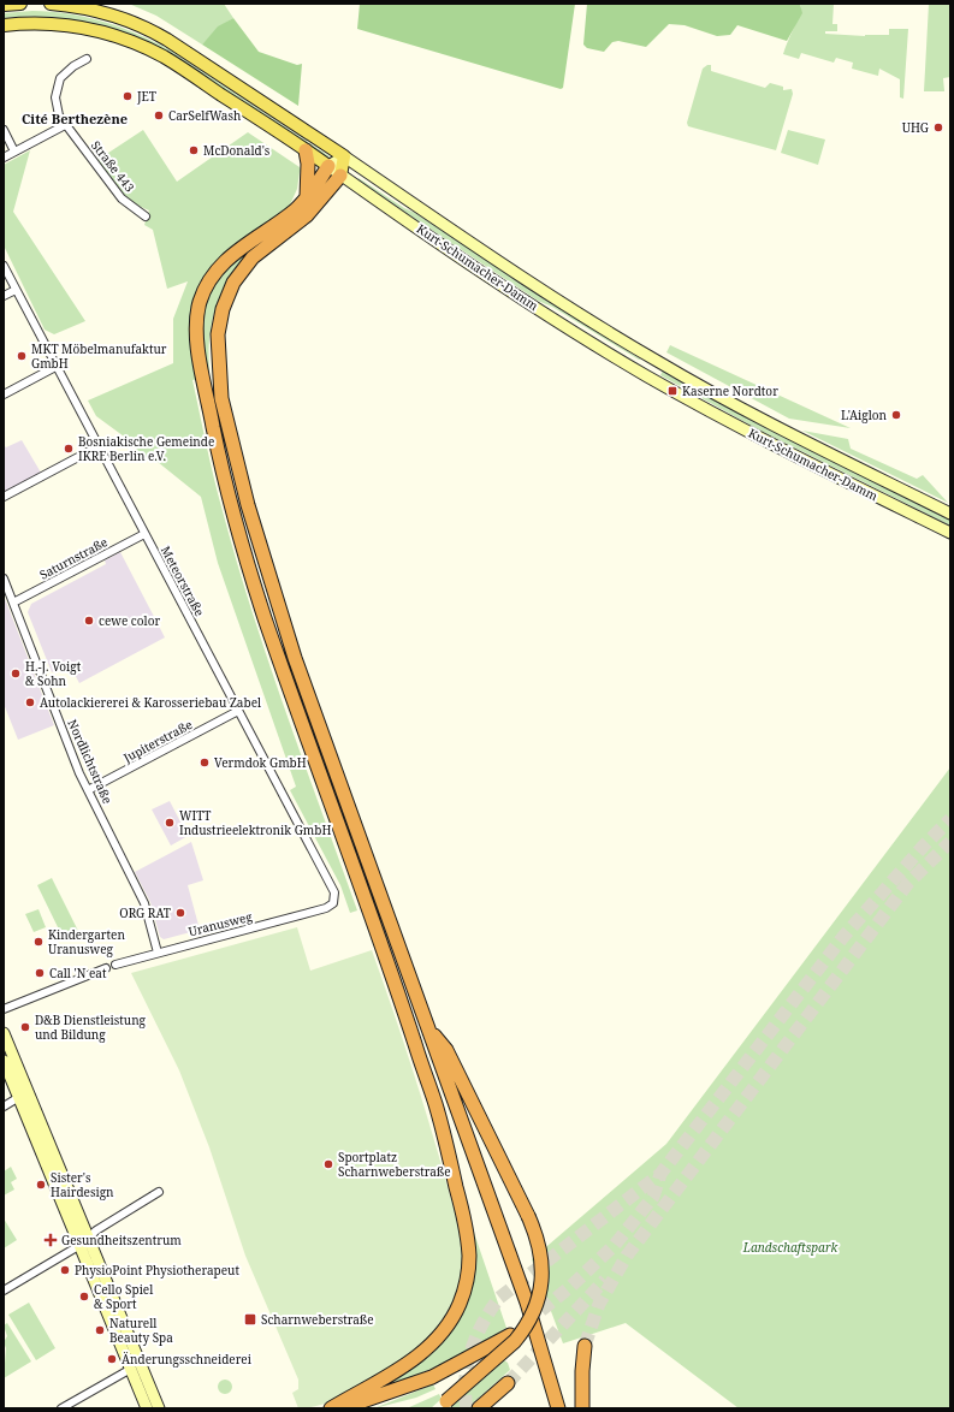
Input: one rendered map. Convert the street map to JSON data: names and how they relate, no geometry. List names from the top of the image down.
{
  "streets": {
    "main road": ["Kurt-Schumacher-Damm"],
    "street": [
      "Straße 443",
      "Saturnstraße",
      "Meteorstraße",
      "Jupiterstraße",
      "Nordlichtstraße",
      "Uranusweg"
    ]
  },
  "crossings": [
    ["Saturnstraße", "Meteorstraße"],
    ["Saturnstraße", "Nordlichtstraße"],
    ["Meteorstraße", "Jupiterstraße"],
    ["Meteorstraße", "Uranusweg"],
    ["Jupiterstraße", "Nordlichtstraße"],
    ["Nordlichtstraße", "Uranusweg"]
  ],
  "districts": ["Cité Berthezène"],
  "parks": ["Landschaftspark"],
  "places": {
    "other": [
      "JET",
      "CarSelfWash",
      "UHG",
      "McDonald's",
      "MKT Möbelmanufaktur GmbH",
      "L'Aiglon",
      "Bosniakische Gemeinde IKRE Berlin e.V.",
      "cewe color",
      "H.-J. Voigt & Sohn",
      "Autolackiererei & Karosseriebau Zabel",
      "Vermdok GmbH",
      "WITT Industrieelektronik GmbH",
      "ORG RAT",
      "Kindergarten Uranusweg",
      "Call 'N eat",
      "D&B Dienstleistung und Bildung",
      "Sportplatz Scharnweberstraße",
      "Sister's Hairdesign",
      "PhysioPoint Physiotherapeut",
      "Cello Spiel & Sport",
      "Naturell Beauty Spa",
      "Änderungsschneiderei"
    ],
    "transit": ["Kaserne Nordtor", "Scharnweberstraße"],
    "health": ["Gesundheitszentrum"]
  }
}
